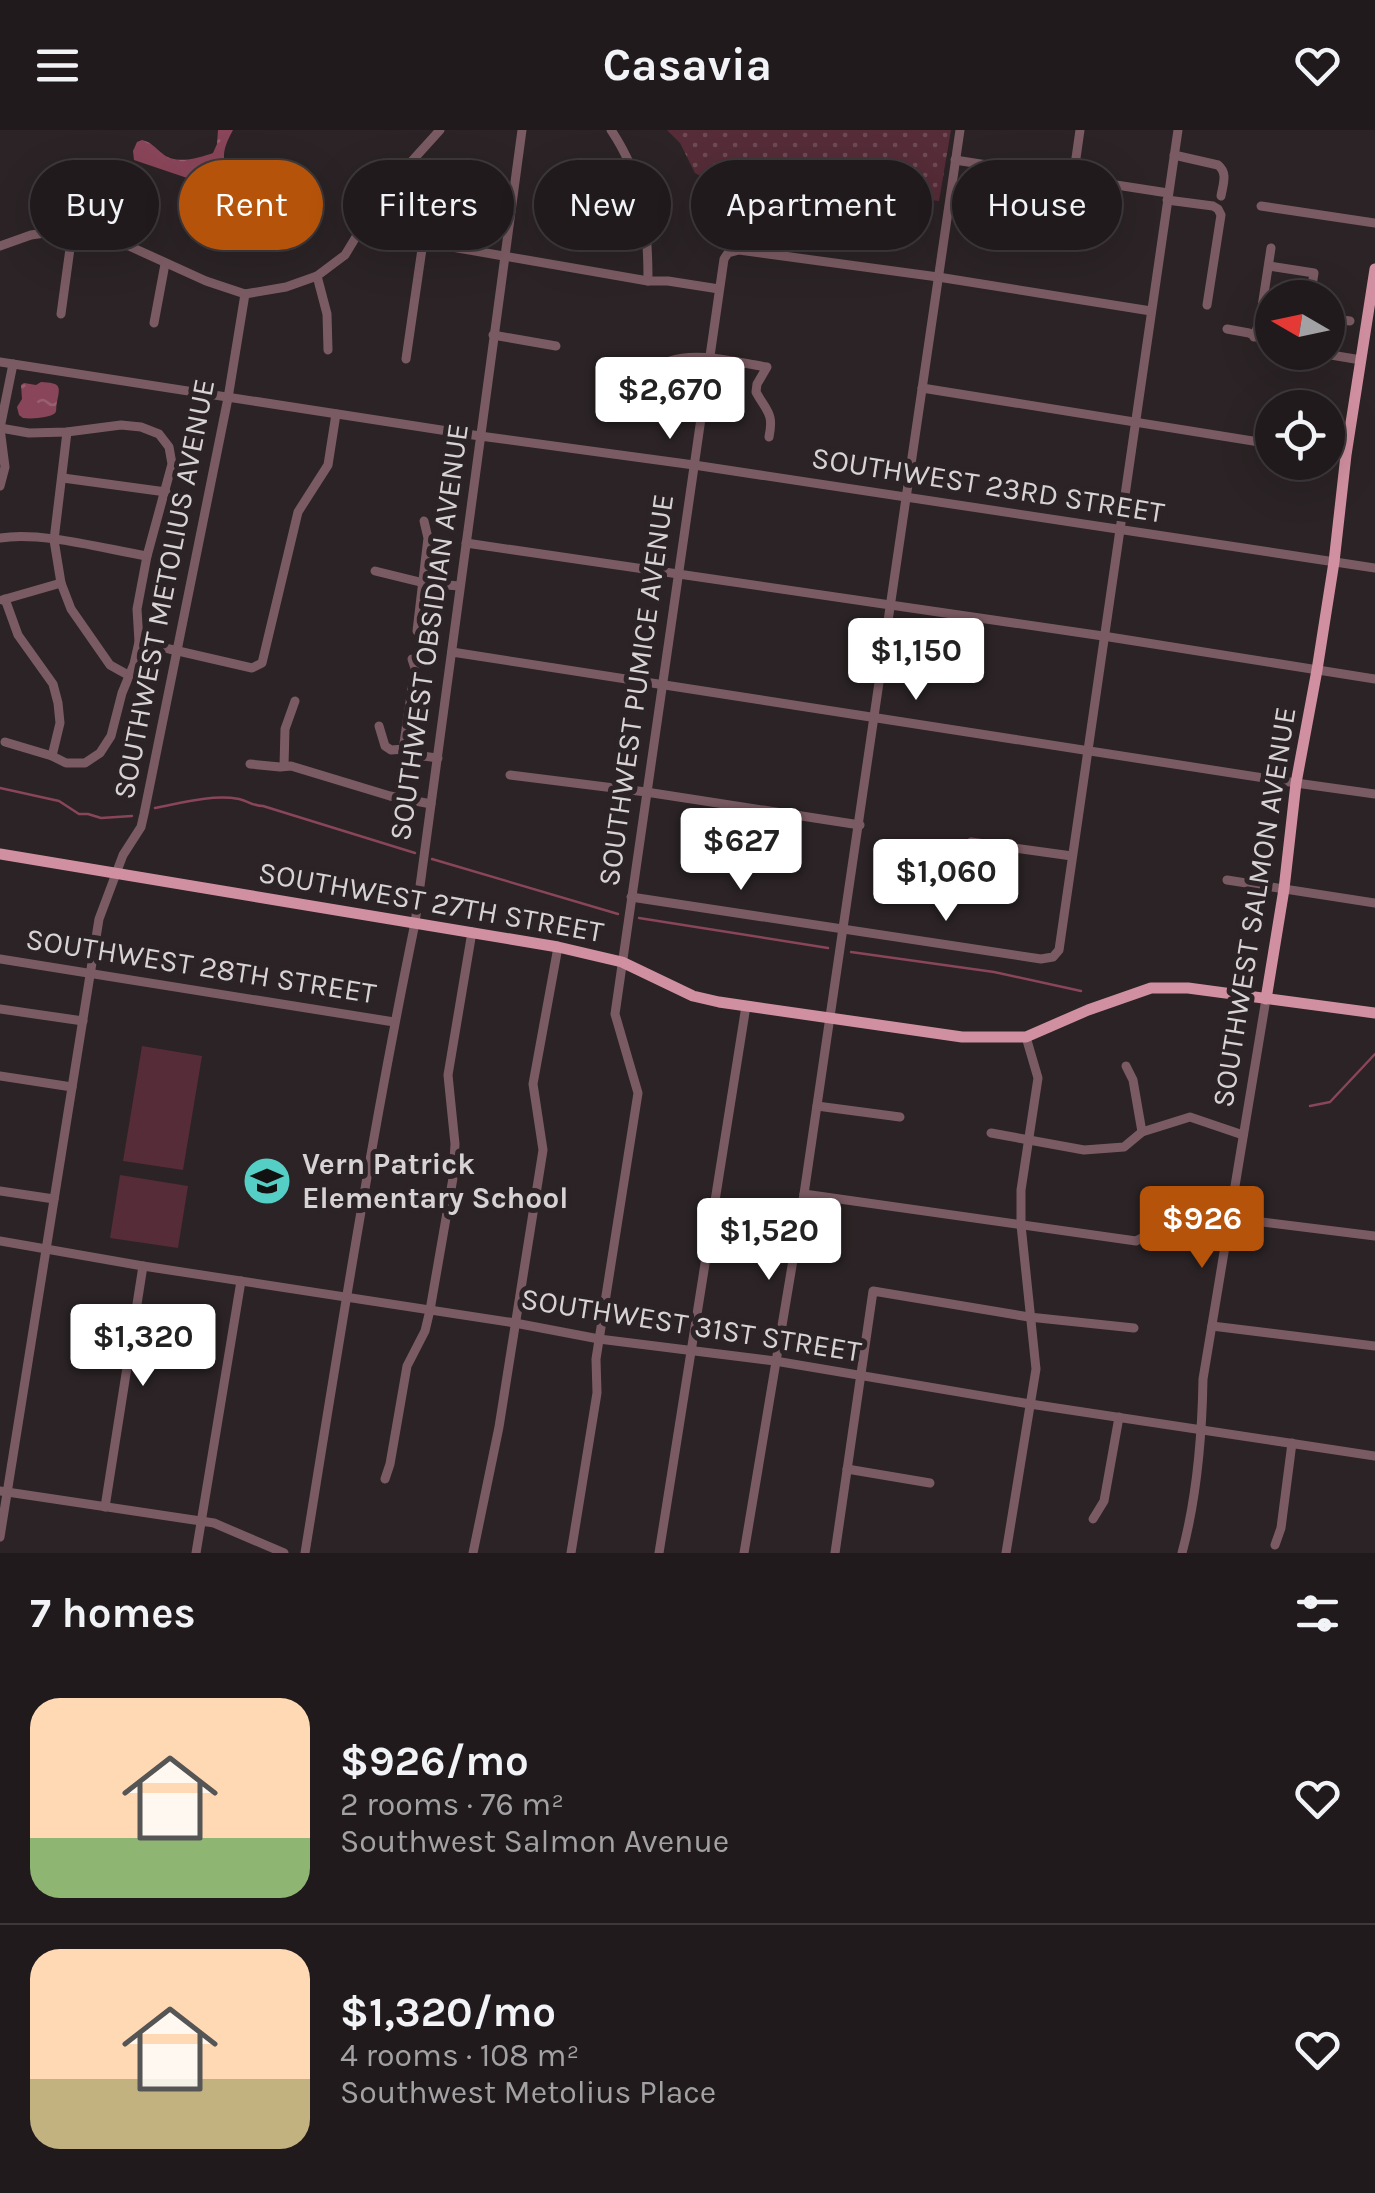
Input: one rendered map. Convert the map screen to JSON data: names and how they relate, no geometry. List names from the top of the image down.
{
  "streets": {
    "main road": ["SOUTHWEST 27TH STREET", "SOUTHWEST SALMON AVENUE"],
    "street": [
      "SOUTHWEST 23RD STREET",
      "SOUTHWEST METOLIUS AVENUE",
      "SOUTHWEST OBSIDIAN AVENUE",
      "SOUTHWEST PUMICE AVENUE",
      "SOUTHWEST 28TH STREET",
      "SOUTHWEST 31ST STREET"
    ]
  },
  "crossings": [
    ["SOUTHWEST 23RD STREET", "SOUTHWEST METOLIUS AVENUE"],
    ["SOUTHWEST 23RD STREET", "SOUTHWEST OBSIDIAN AVENUE"],
    ["SOUTHWEST 23RD STREET", "SOUTHWEST PUMICE AVENUE"],
    ["SOUTHWEST 23RD STREET", "SOUTHWEST SALMON AVENUE"],
    ["SOUTHWEST METOLIUS AVENUE", "SOUTHWEST 27TH STREET"],
    ["SOUTHWEST METOLIUS AVENUE", "SOUTHWEST 28TH STREET"],
    ["SOUTHWEST METOLIUS AVENUE", "SOUTHWEST 31ST STREET"],
    ["SOUTHWEST OBSIDIAN AVENUE", "SOUTHWEST 27TH STREET"],
    ["SOUTHWEST OBSIDIAN AVENUE", "SOUTHWEST 28TH STREET"],
    ["SOUTHWEST OBSIDIAN AVENUE", "SOUTHWEST 31ST STREET"],
    ["SOUTHWEST PUMICE AVENUE", "SOUTHWEST 27TH STREET"],
    ["SOUTHWEST PUMICE AVENUE", "SOUTHWEST 31ST STREET"],
    ["SOUTHWEST 27TH STREET", "SOUTHWEST SALMON AVENUE"],
    ["SOUTHWEST SALMON AVENUE", "SOUTHWEST 31ST STREET"]
  ],
  "places": {
    "school or university": ["Vern Patrick Elementary School"]
  },
  "north": "left",
  "page": {
    "header": "Casavia",
    "chip": [
      "Buy",
      "Rent",
      "Filters",
      "New",
      "Apartment",
      "House"
    ],
    "price": [
      "$2,670",
      "$1,150",
      "$627",
      "$1,060",
      "$926",
      "$1,520",
      "$1,320"
    ],
    "heading": "7 homes",
    "list": [
      {
        "name": "$926/mo",
        "note": "2 rooms · 76 m² · Southwest Salmon Avenue"
      },
      {
        "name": "$1,320/mo",
        "note": "4 rooms · 108 m² · Southwest Metolius Place"
      }
    ]
  }
}
